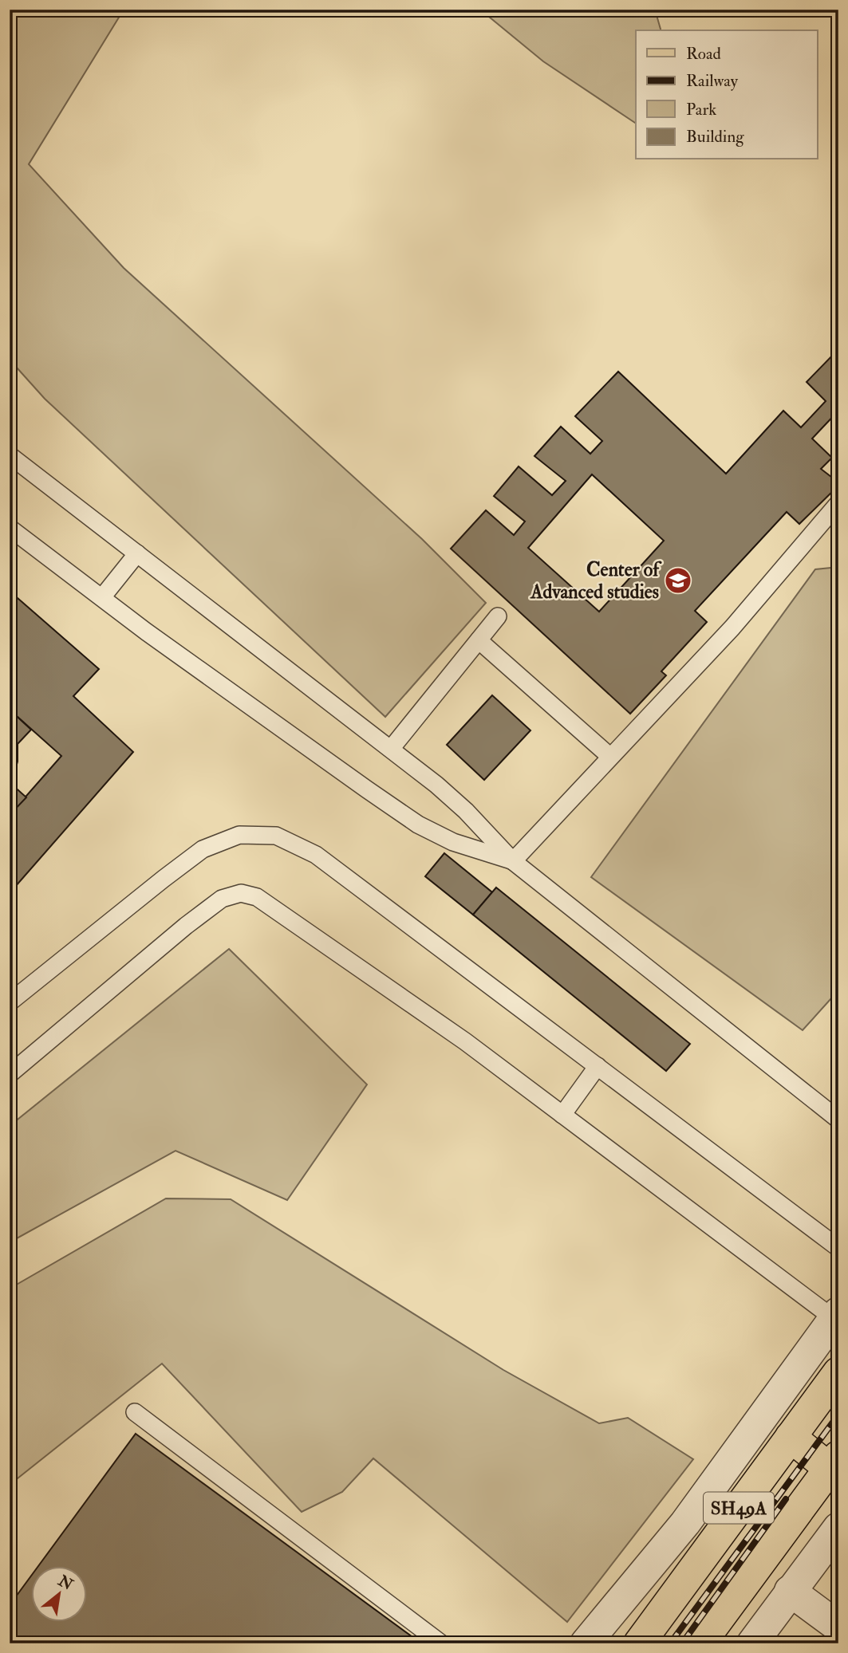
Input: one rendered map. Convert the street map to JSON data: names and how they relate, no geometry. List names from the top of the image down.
{
  "streets": {
    "main road": ["SH49A"]
  },
  "places": {
    "school or university": ["Center of Advanced studies"]
  },
  "legend": [
    "Road",
    "Railway",
    "Park",
    "Building"
  ],
  "north": "top right"
}
